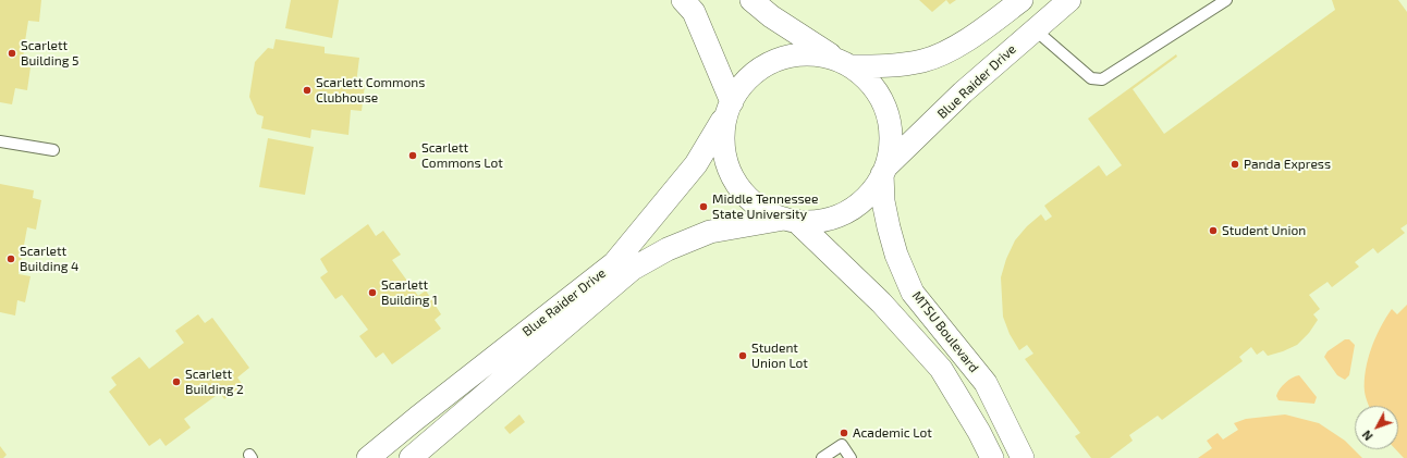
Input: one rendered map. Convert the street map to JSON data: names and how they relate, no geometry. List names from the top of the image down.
{
  "streets": {
    "street": ["Blue Raider Drive", "MTSU Boulevard"]
  },
  "crossings": [
    ["Blue Raider Drive", "MTSU Boulevard"]
  ],
  "places": [
    "Scarlett Building 5",
    "Scarlett Commons Clubhouse",
    "Scarlett Commons Lot",
    "Panda Express",
    "Middle Tennessee State University",
    "Student Union",
    "Scarlett Building 4",
    "Scarlett Building 1",
    "Student Union Lot",
    "Scarlett Building 2",
    "Academic Lot"
  ],
  "north": "bottom left"
}
